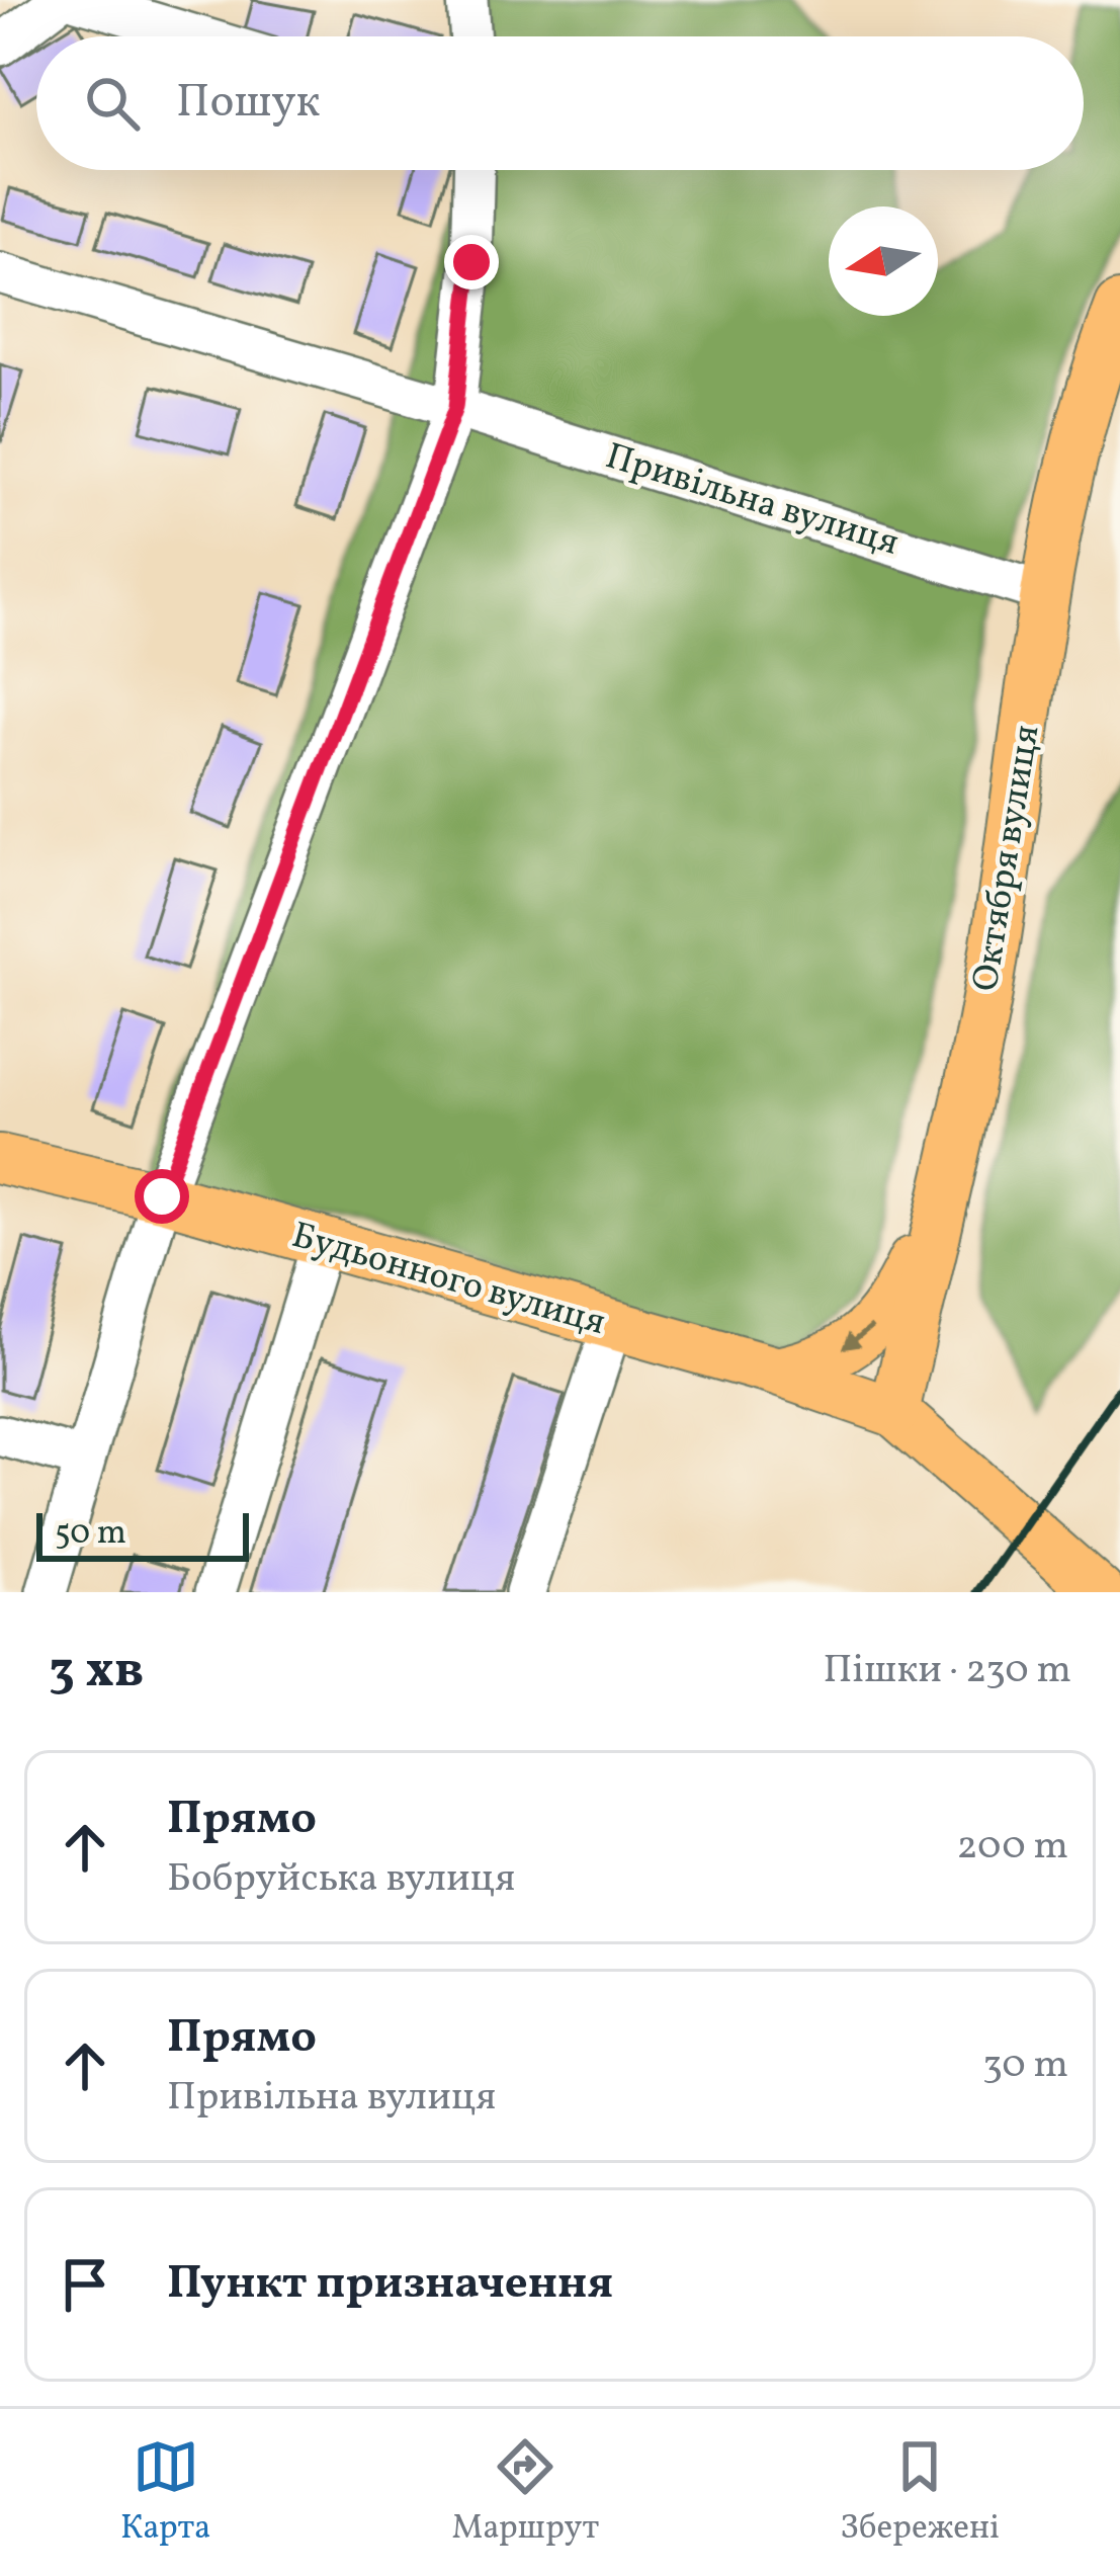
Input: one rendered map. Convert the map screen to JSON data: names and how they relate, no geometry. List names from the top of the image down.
{
  "streets": {
    "main road": ["Октября вулиця", "Будьонного вулиця"],
    "street": ["Привільна вулиця"]
  },
  "crossings": [
    ["Привільна вулиця", "Октября вулиця"],
    ["Октября вулиця", "Будьонного вулиця"]
  ],
  "scale_bar": "50 m",
  "north": "left",
  "page": {
    "search": "Пошук",
    "scale": "50 m",
    "heading": ["3 хв", "Пішки · 230 m"],
    "list": [
      ["Прямо", "Бобруйська вулиця", "200 m"],
      ["Прямо", "Привільна вулиця", "30 m"],
      "Пункт призначення"
    ],
    "nav": ["Карта", "Маршрут", "Збережені"]
  }
}
